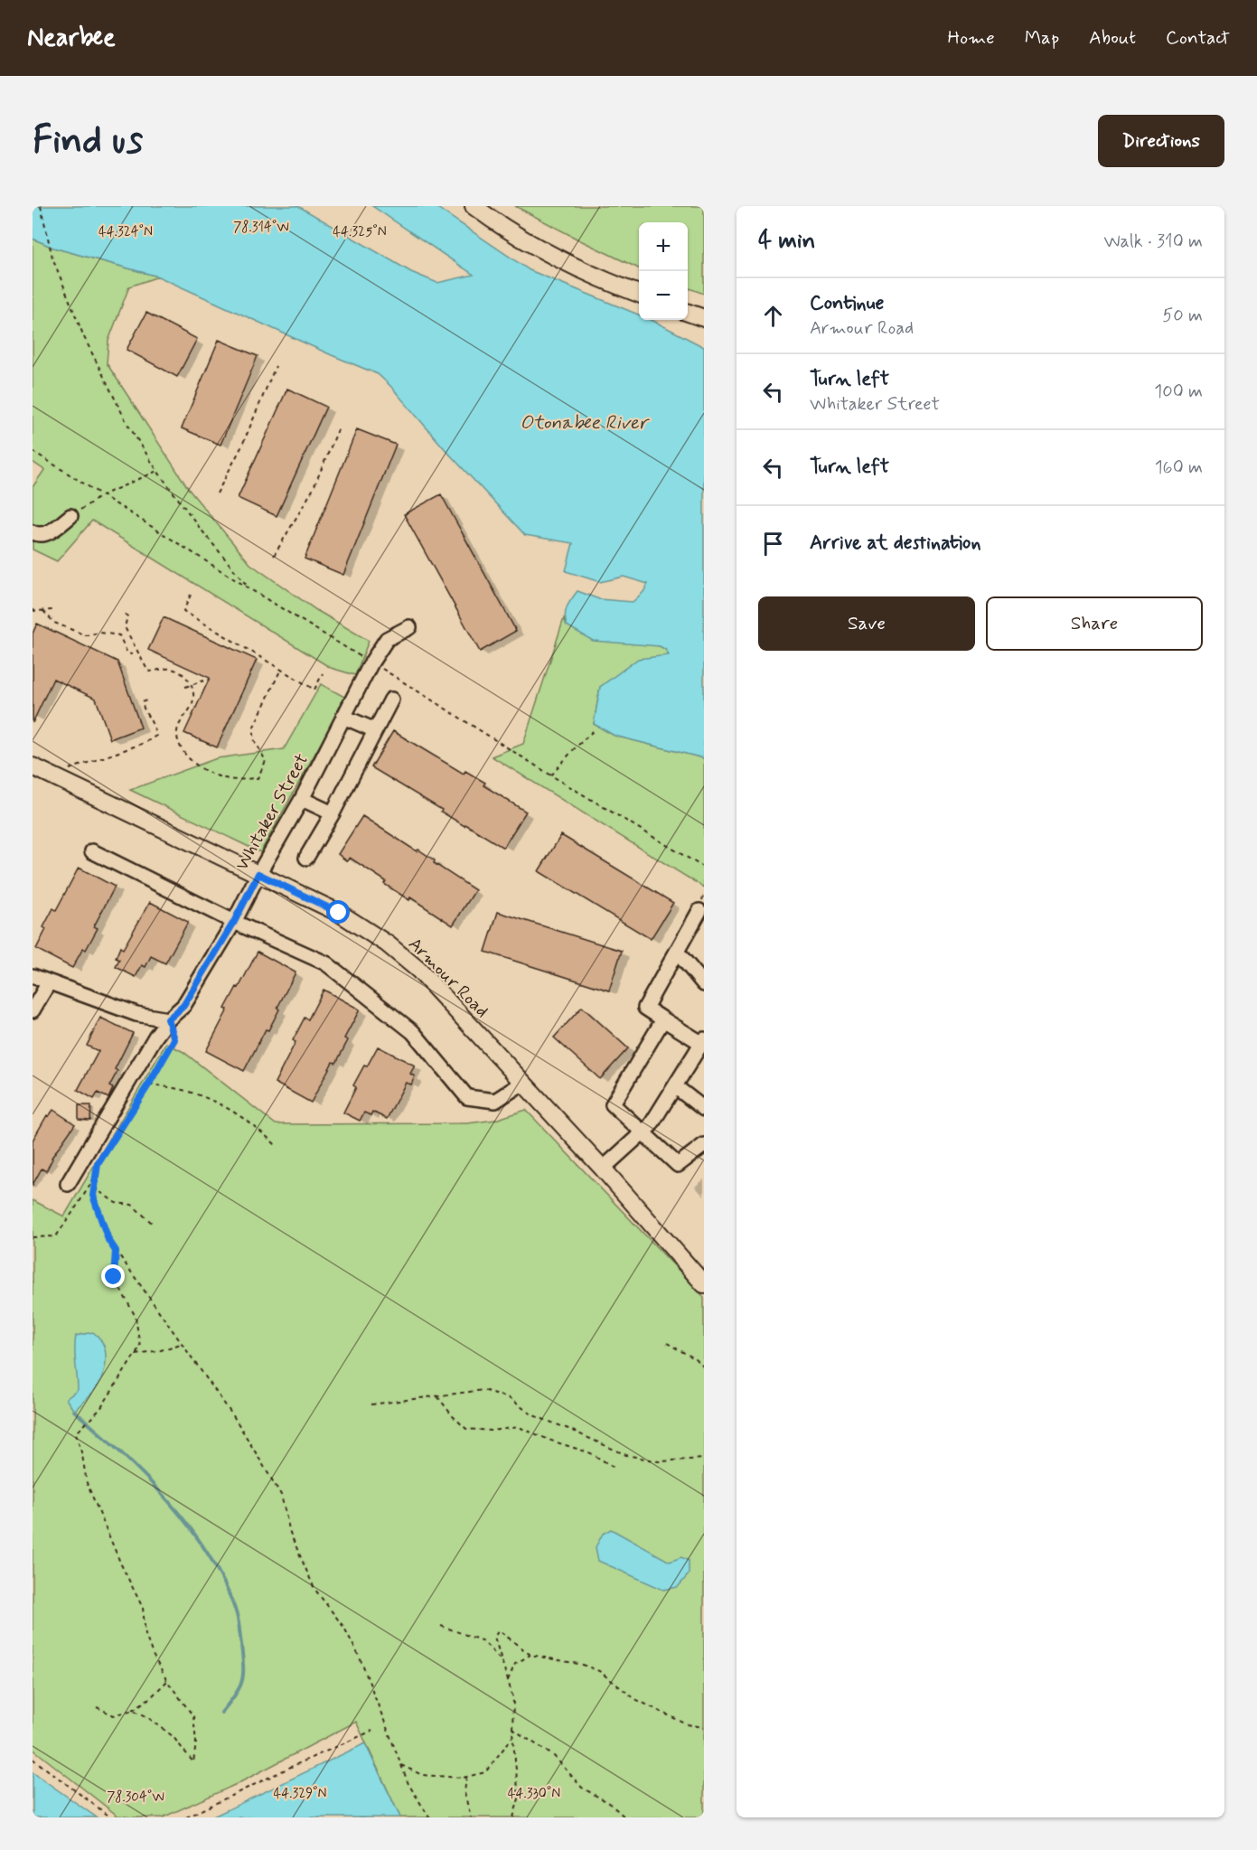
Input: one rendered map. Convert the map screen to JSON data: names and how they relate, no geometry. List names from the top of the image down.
{
  "streets": {
    "main road": ["Armour Road"],
    "street": ["Whitaker Street"]
  },
  "crossings": [
    ["Whitaker Street", "Armour Road"]
  ],
  "water": ["Otonabee River"],
  "page": {
    "header": "Nearbee",
    "nav": [
      "Home",
      "Map",
      "About",
      "Contact"
    ],
    "buttons": [
      "Directions",
      ["Save", "Share"]
    ],
    "title": "Find us",
    "heading": ["4 min", "Walk · 310 m"],
    "map_buttons": ["+", "−"],
    "list": [
      ["Continue", "Armour Road", "50 m"],
      ["Turn left", "Whitaker Street", "100 m"],
      ["Turn left", "160 m"],
      "Arrive at destination"
    ]
  },
  "coordinates": [
    "78.314°W",
    "44.324°N",
    "44.325°N",
    "44.329°N",
    "44.330°N",
    "78.304°W"
  ]
}
